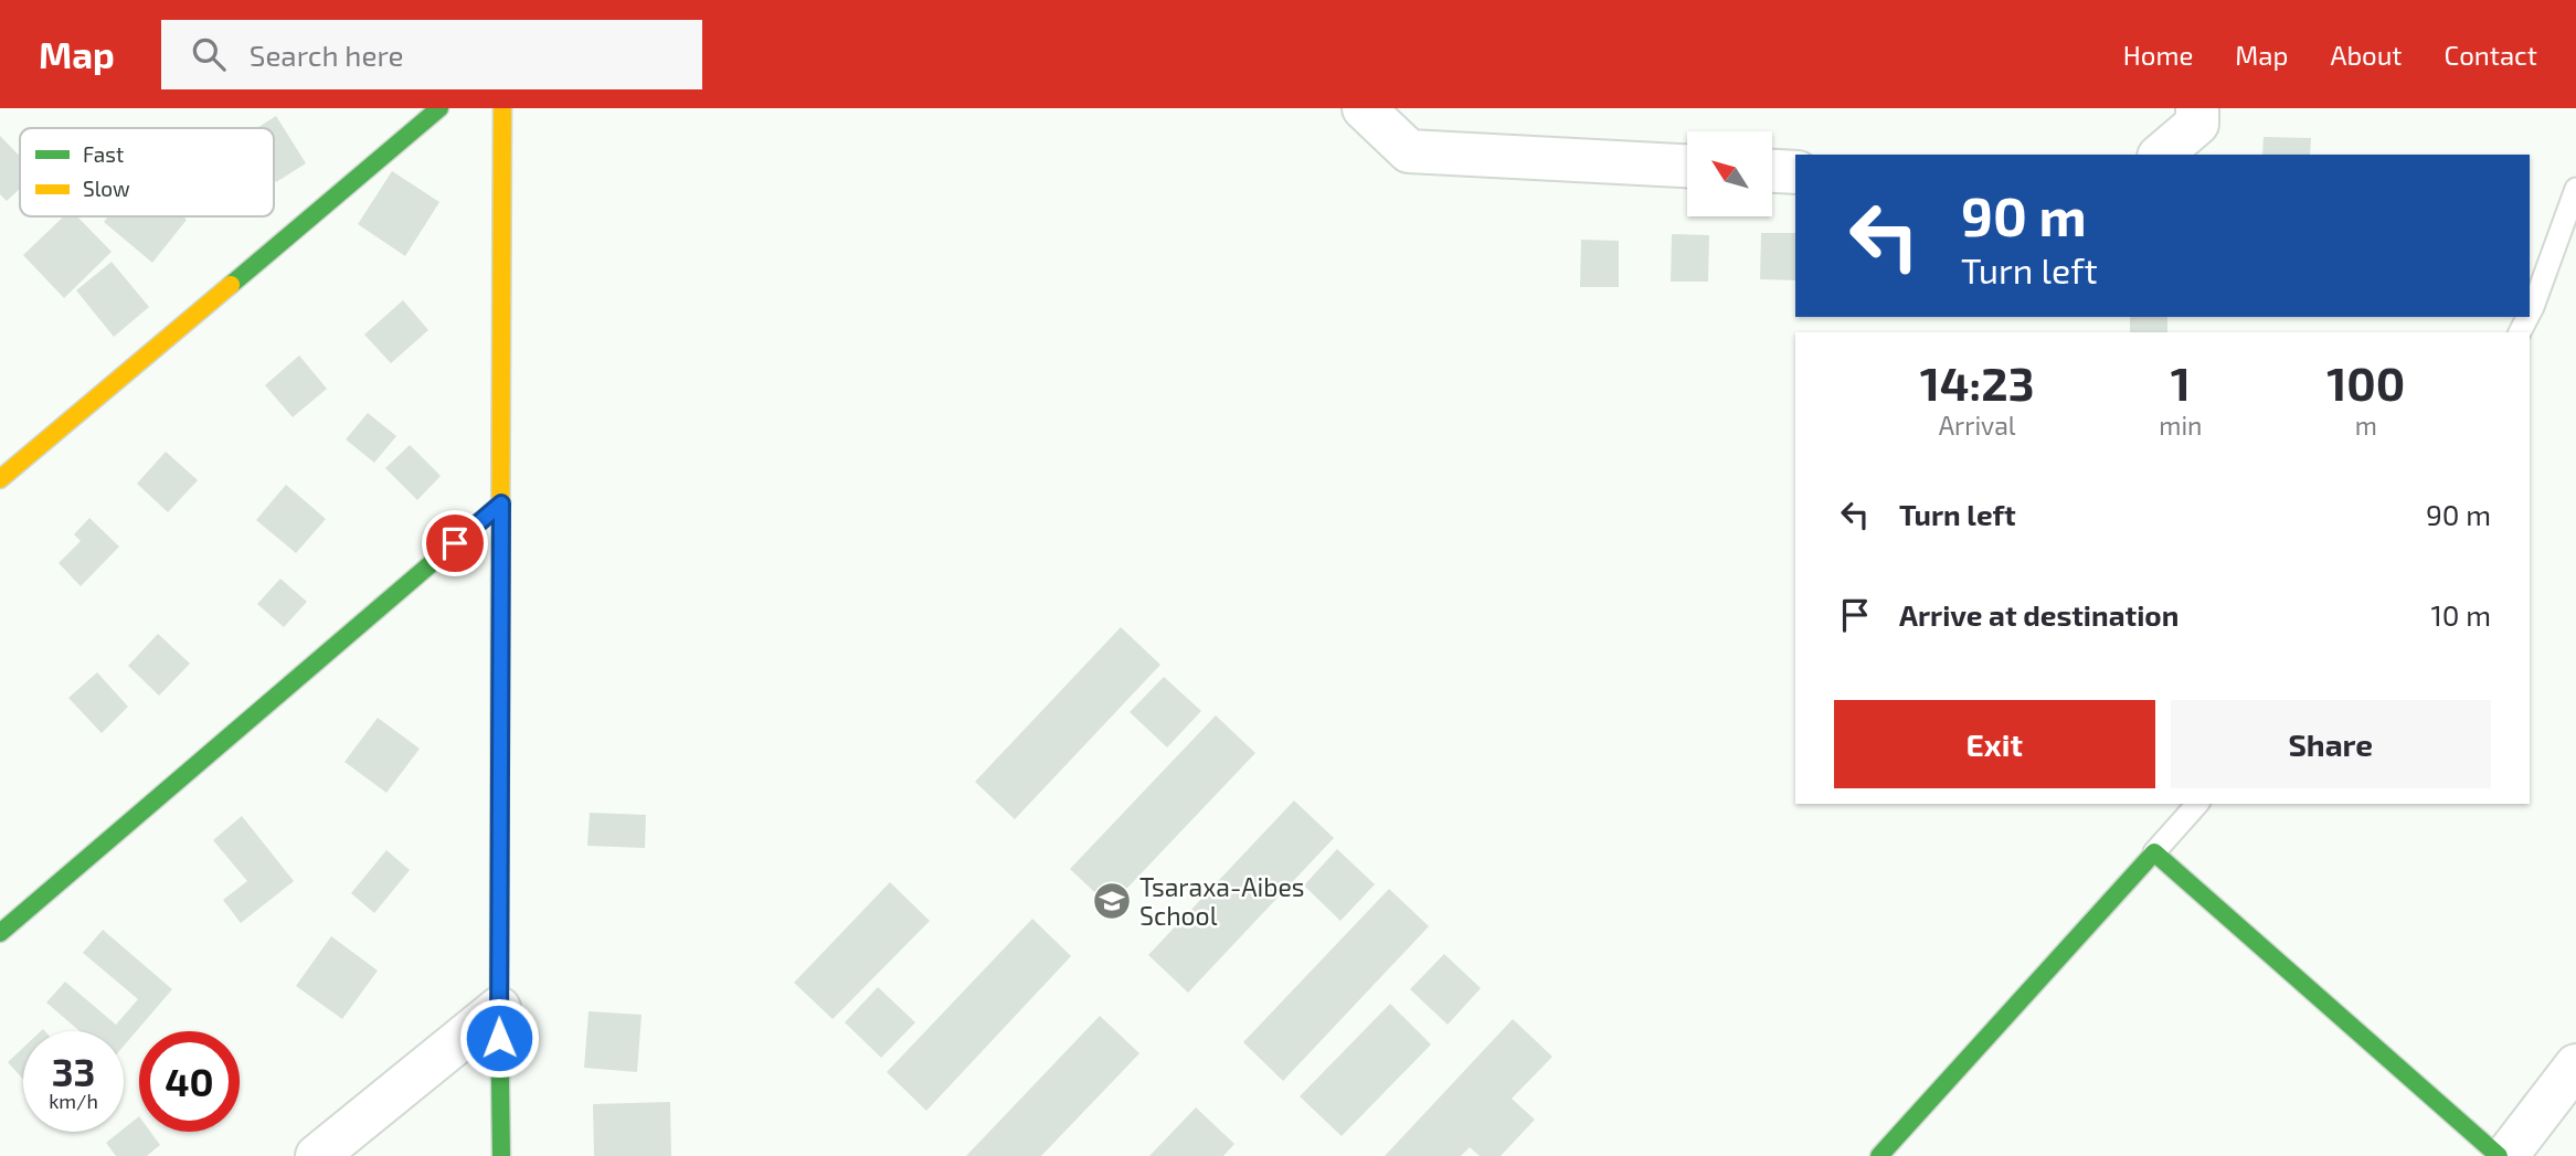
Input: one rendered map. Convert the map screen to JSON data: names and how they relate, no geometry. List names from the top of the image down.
{
  "places": {
    "school or university": ["Tsaraxa-Aibes School"]
  },
  "legend": ["Fast", "Slow"],
  "north": "top left",
  "page": {
    "header": "Map",
    "search": "Search here",
    "nav": [
      "Home",
      "Map",
      "About",
      "Contact"
    ],
    "turn": ["90 m", "Turn left"],
    "eta": [
      "14:23",
      "Arrival",
      "1",
      "min",
      "100",
      "m"
    ],
    "list": [
      {
        "name": "Turn left",
        "value": "90 m"
      },
      {
        "name": "Arrive at destination",
        "value": "10 m"
      }
    ],
    "buttons": ["Exit", "Share"],
    "speed": "33 km/h",
    "limit": "40"
  }
}
